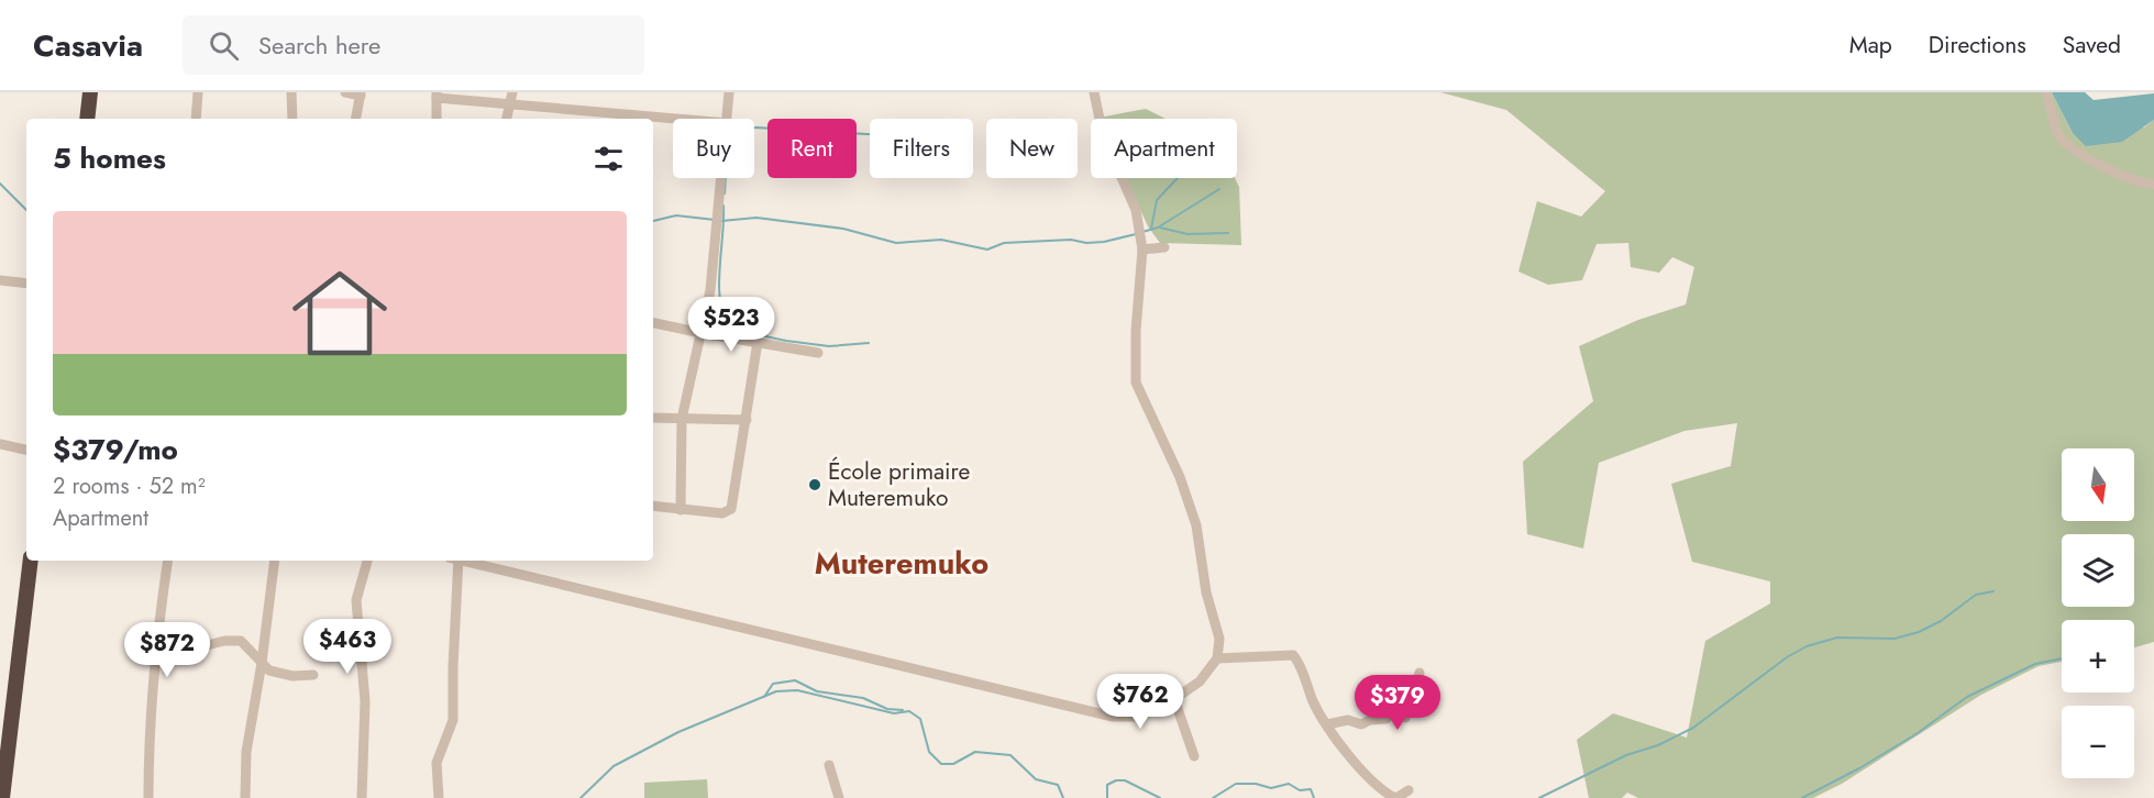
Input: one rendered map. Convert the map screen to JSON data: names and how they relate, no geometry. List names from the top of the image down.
{
  "districts": ["Muteremuko"],
  "places": ["École primaire Muteremuko"],
  "north": "bottom",
  "page": {
    "header": "Casavia",
    "search": "Search here",
    "nav": ["Map", "Directions", "Saved"],
    "chip": [
      "Buy",
      "Rent",
      "Filters",
      "New",
      "Apartment"
    ],
    "heading": "5 homes",
    "list": [
      {
        "name": "$379/mo",
        "note": "2 rooms · 52 m² · Apartment"
      }
    ],
    "price": [
      "$523",
      "$463",
      "$872",
      "$762",
      "$379"
    ],
    "map_buttons": ["+", "−"]
  }
}
